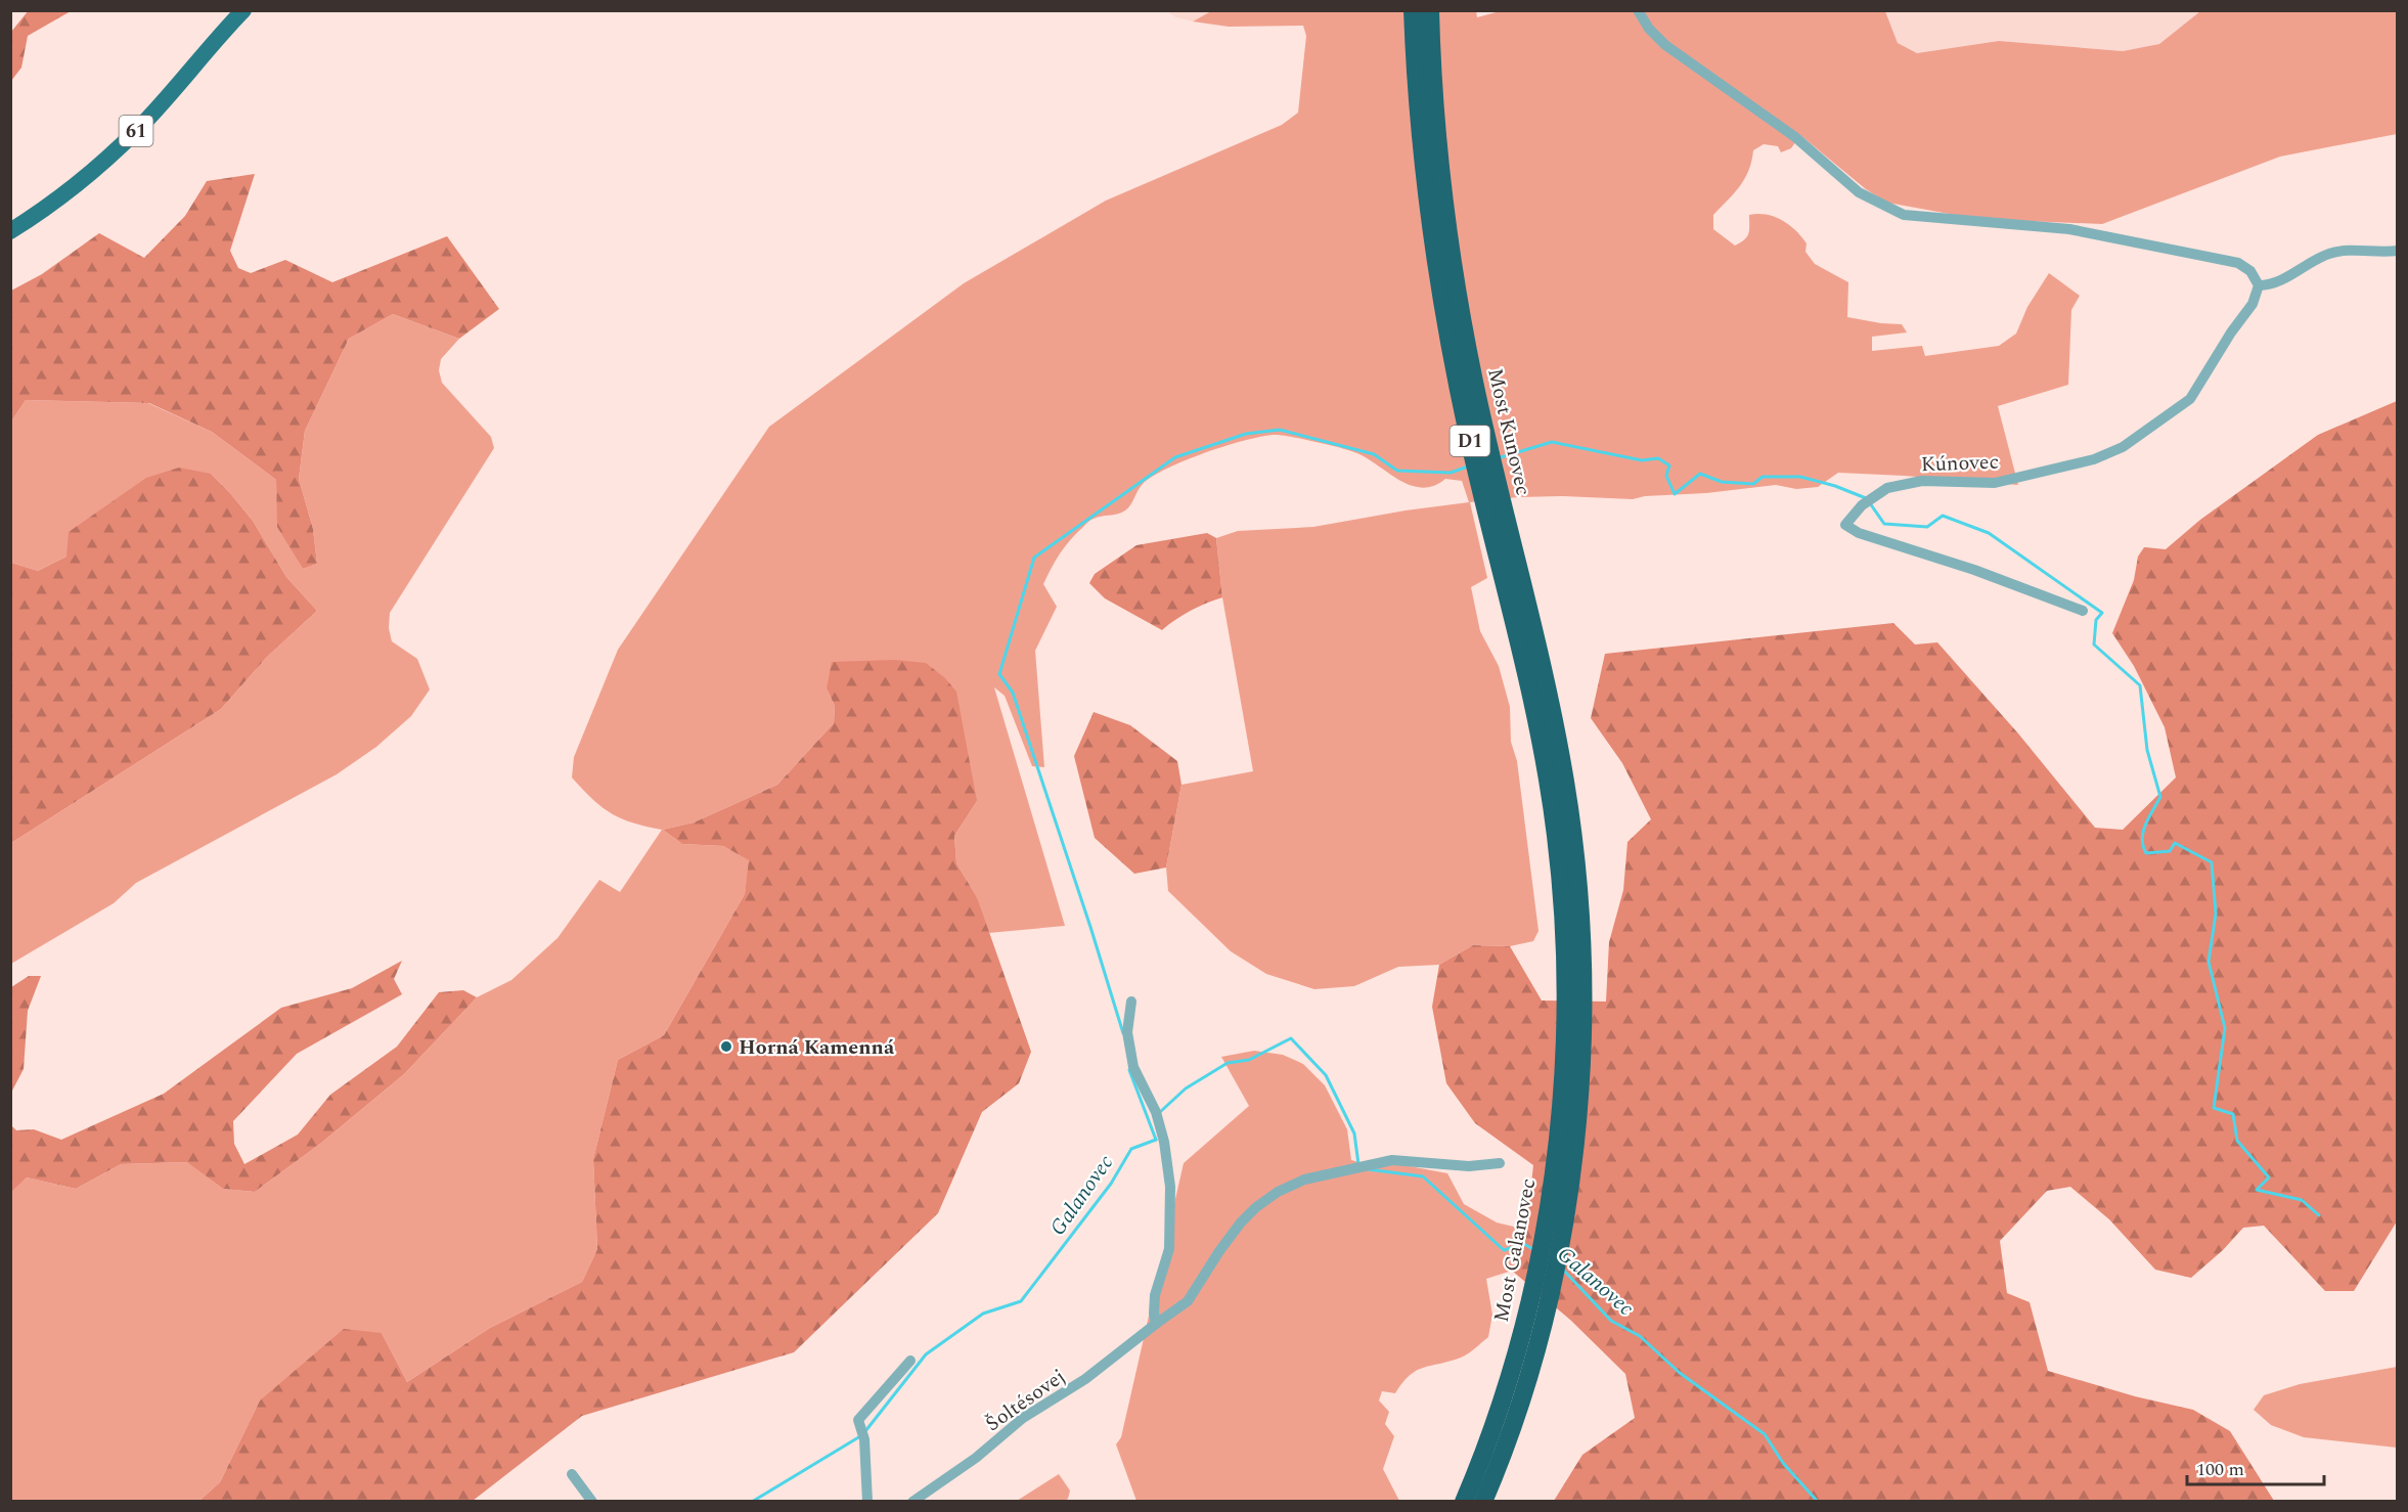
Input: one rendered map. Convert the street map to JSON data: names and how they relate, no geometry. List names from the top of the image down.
{
  "streets": {
    "highway": ["Most Kunovec", "D1", "Most Galanovec"],
    "main road": ["61"],
    "street": ["Kúnovec", "Šoltésovej"]
  },
  "crossings": [
    ["Most Kunovec", "D1"],
    ["Most Kunovec", "Most Galanovec"],
    ["D1", "Most Galanovec"]
  ],
  "water": ["Galanovec"],
  "places": ["Horná Kamenná"],
  "scale_bar": "100 m"
}
